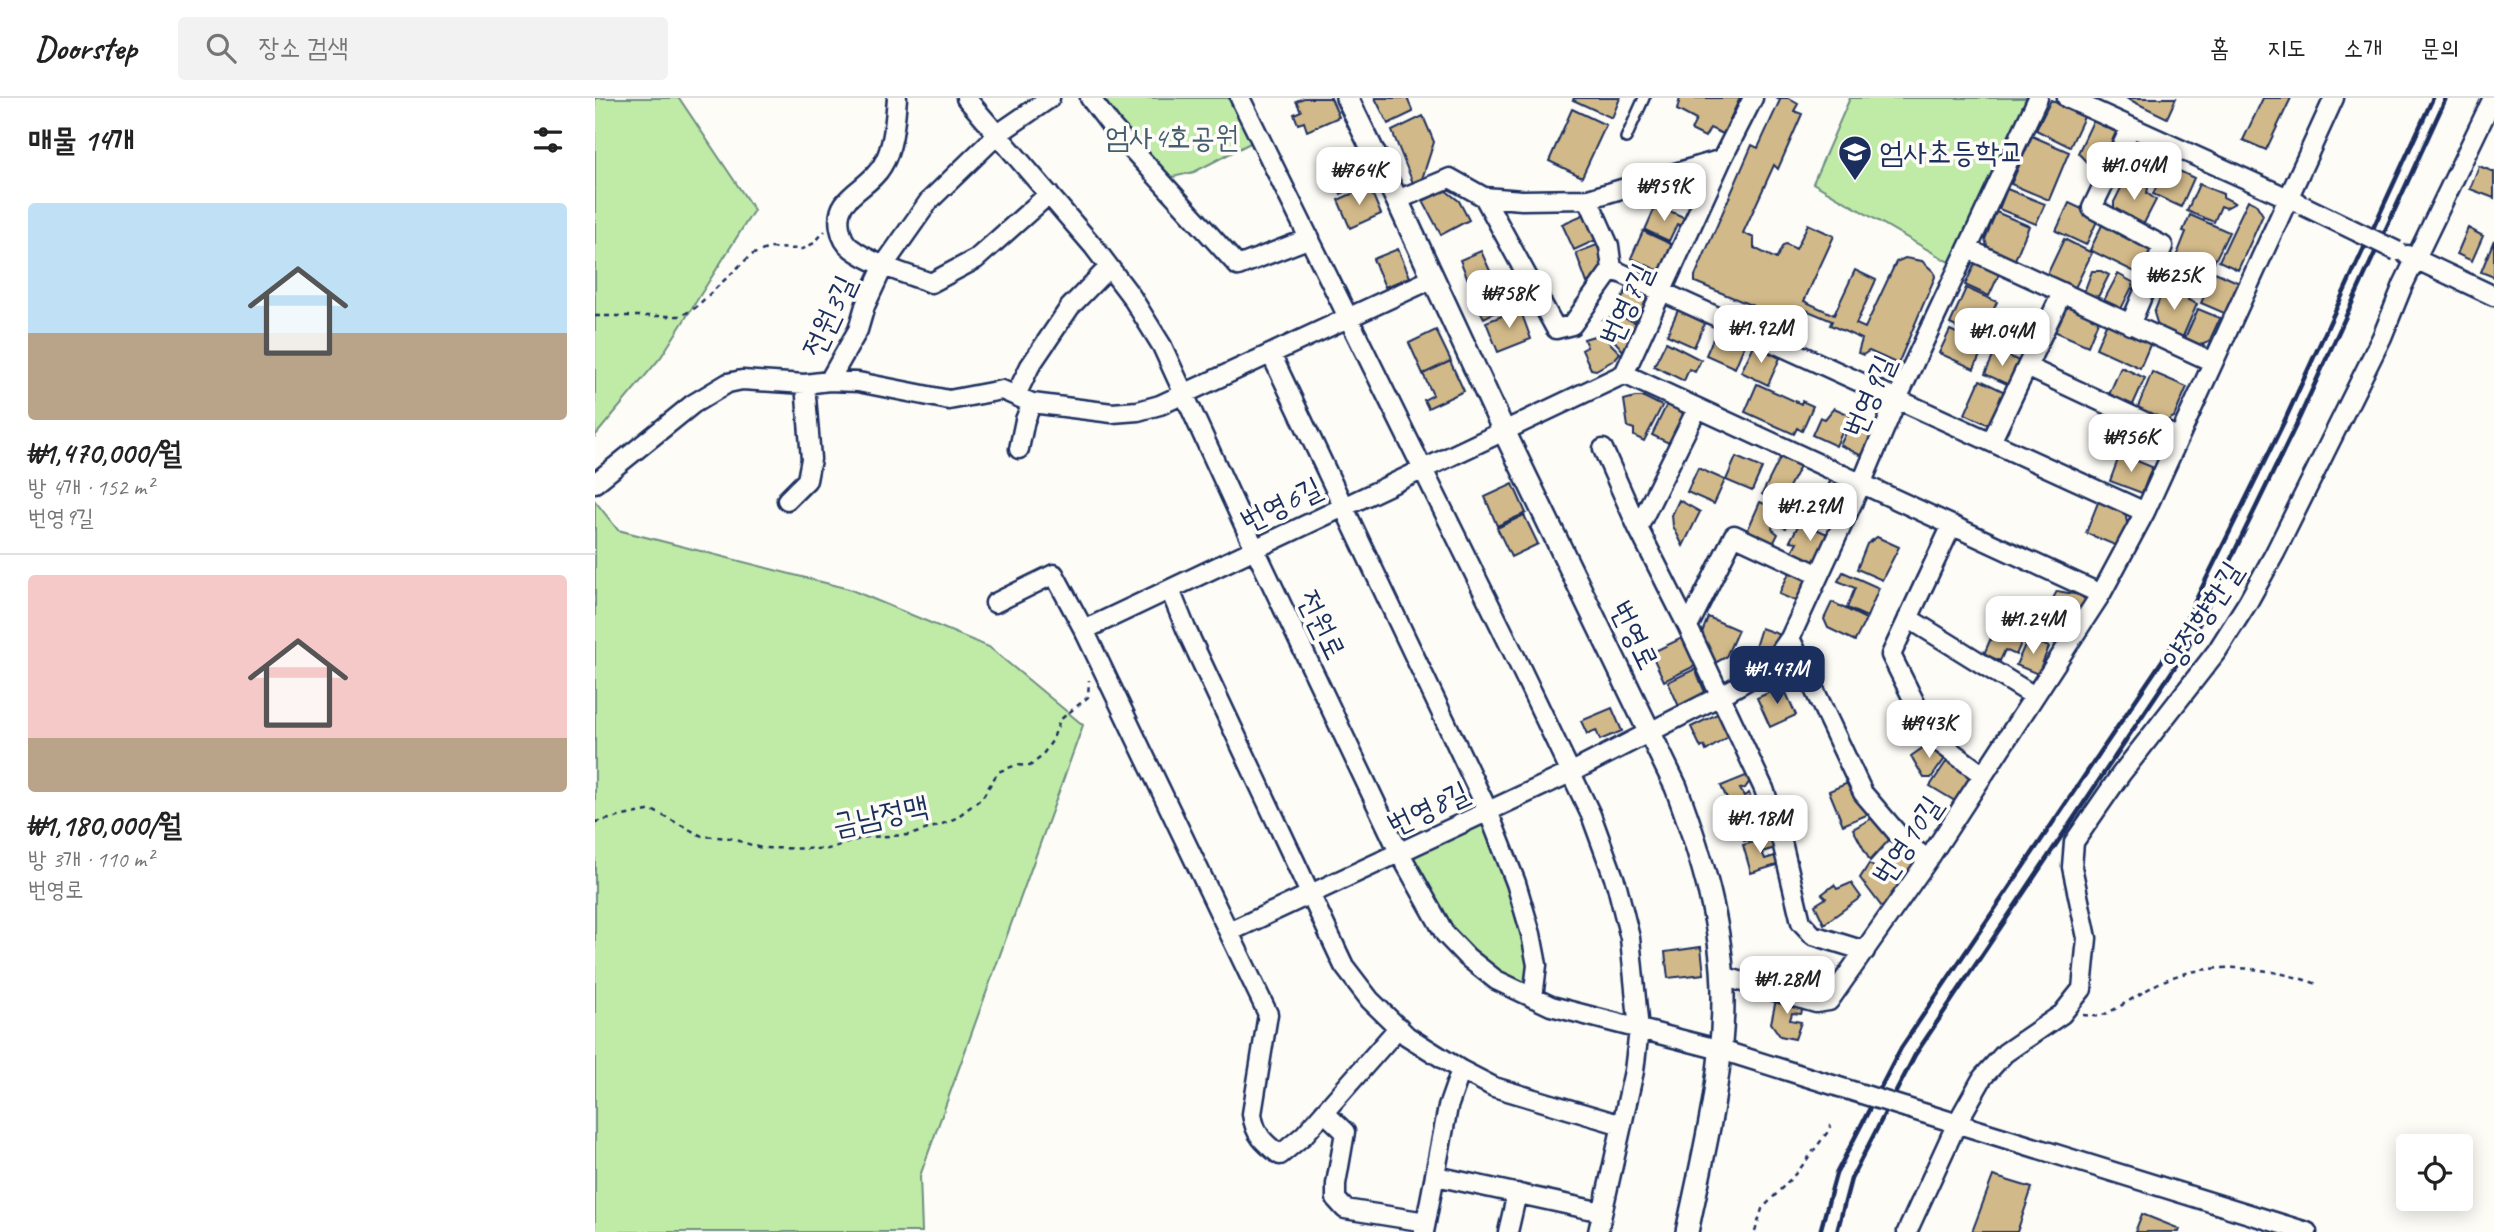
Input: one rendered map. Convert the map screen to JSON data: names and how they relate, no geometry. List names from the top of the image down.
{
  "streets": {
    "street": [
      "번영7길",
      "전원3길",
      "번영9길",
      "번영6길",
      "양정향한길",
      "전원로",
      "번영로",
      "번영8길",
      "번영10길"
    ],
    "path": ["금남정맥"]
  },
  "crossings": [
    ["번영7길", "번영6길"],
    ["번영7길", "번영로"],
    ["전원3길", "전원로"],
    ["번영9길", "번영로"],
    ["번영9길", "번영8길"],
    ["번영6길", "전원로"],
    ["번영6길", "번영로"],
    ["양정향한길", "전원로"],
    ["전원로", "번영로"],
    ["전원로", "번영8길"],
    ["번영로", "번영8길"],
    ["번영로", "번영10길"]
  ],
  "parks": ["엄사4호공원"],
  "places": {
    "school or university": ["엄사초등학교"]
  },
  "page": {
    "header": "Doorstep",
    "search": "장소 검색",
    "nav": [
      "홈",
      "지도",
      "소개",
      "문의"
    ],
    "heading": "매물 14개",
    "price": [
      "₩1.04M",
      "₩764K",
      "₩959K",
      "₩625K",
      "₩758K",
      "₩1.92M",
      "₩1.04M",
      "₩956K",
      "₩1.29M",
      "₩1.24M",
      "₩1.47M",
      "₩943K",
      "₩1.18M",
      "₩1.28M"
    ],
    "list": [
      {
        "name": "₩1,470,000/월",
        "note": "방 4개 · 152 m² · 번영9길"
      },
      {
        "name": "₩1,180,000/월",
        "note": "방 3개 · 110 m² · 번영로"
      }
    ]
  }
}
